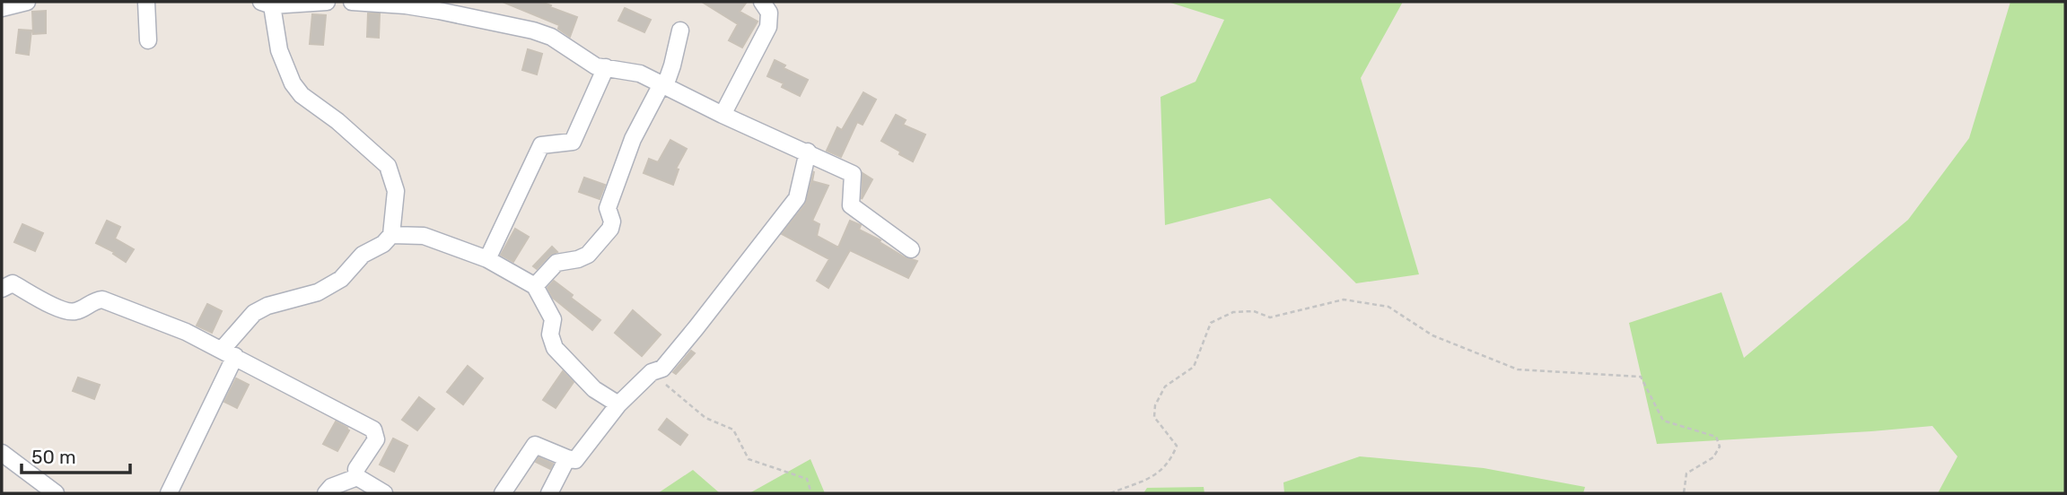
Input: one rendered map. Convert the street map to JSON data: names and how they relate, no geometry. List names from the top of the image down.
{
  "scale_bar": "50 m"
}
